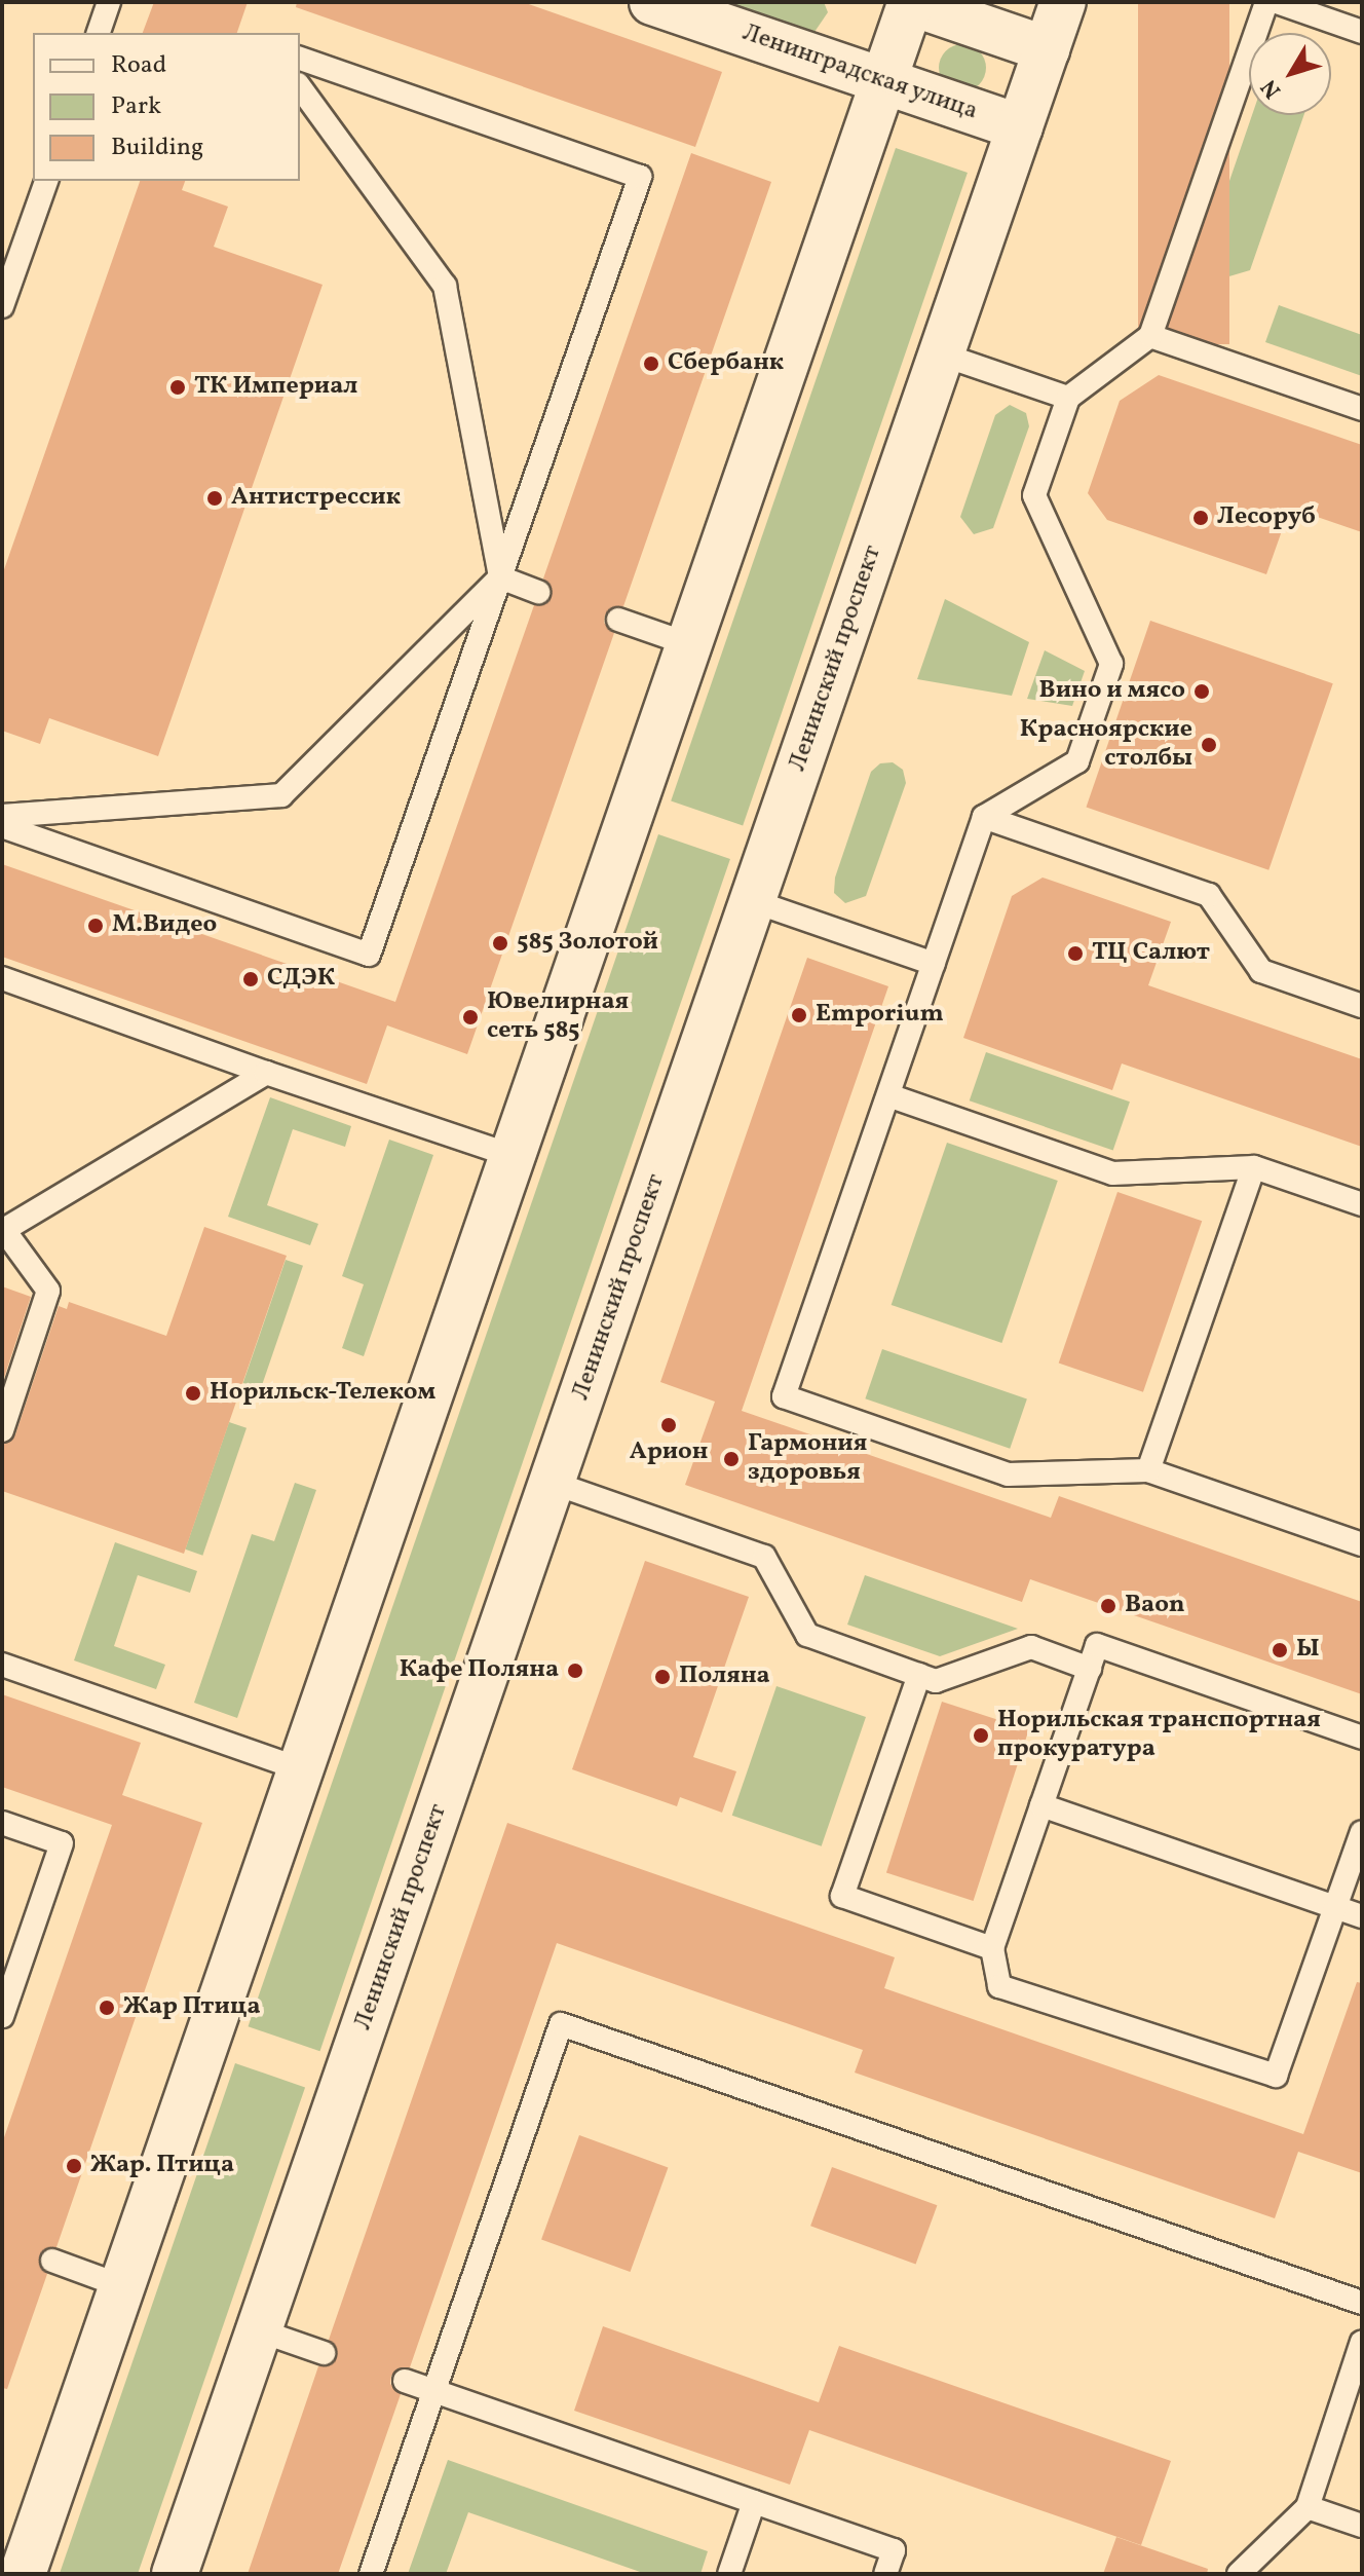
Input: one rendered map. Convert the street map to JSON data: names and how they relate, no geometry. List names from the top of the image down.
{
  "streets": {
    "main road": ["Ленинградская улица", "Ленинский проспект"]
  },
  "crossings": [
    ["Ленинградская улица", "Ленинский проспект"]
  ],
  "places": [
    "Сбербанк",
    "ТК Империал",
    "Антистрессик",
    "Лесоруб",
    "Вино и мясо",
    "Красноярские столбы",
    "М.Видео",
    "585 Золотой",
    "ТЦ Салют",
    "СДЭК",
    "Emporium",
    "Ювелирная сеть 585",
    "Норильск-Телеком",
    "Арион",
    "Гармония здоровья",
    "Baon",
    "Ы",
    "Кафе Поляна",
    "Поляна",
    "Норильская транспортная прокуратура",
    "Жар Птица",
    "Жар. Птица"
  ],
  "legend": ["Road", "Park", "Building"],
  "north": "bottom left"
}
